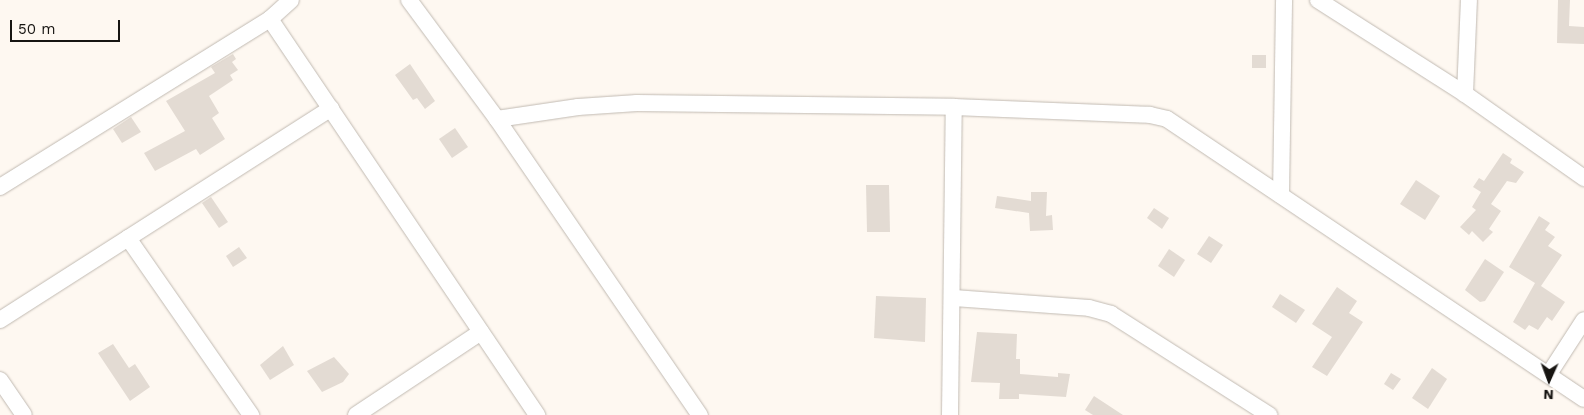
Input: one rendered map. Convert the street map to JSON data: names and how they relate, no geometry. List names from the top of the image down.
{
  "scale_bar": "50 m",
  "north": "bottom"
}
